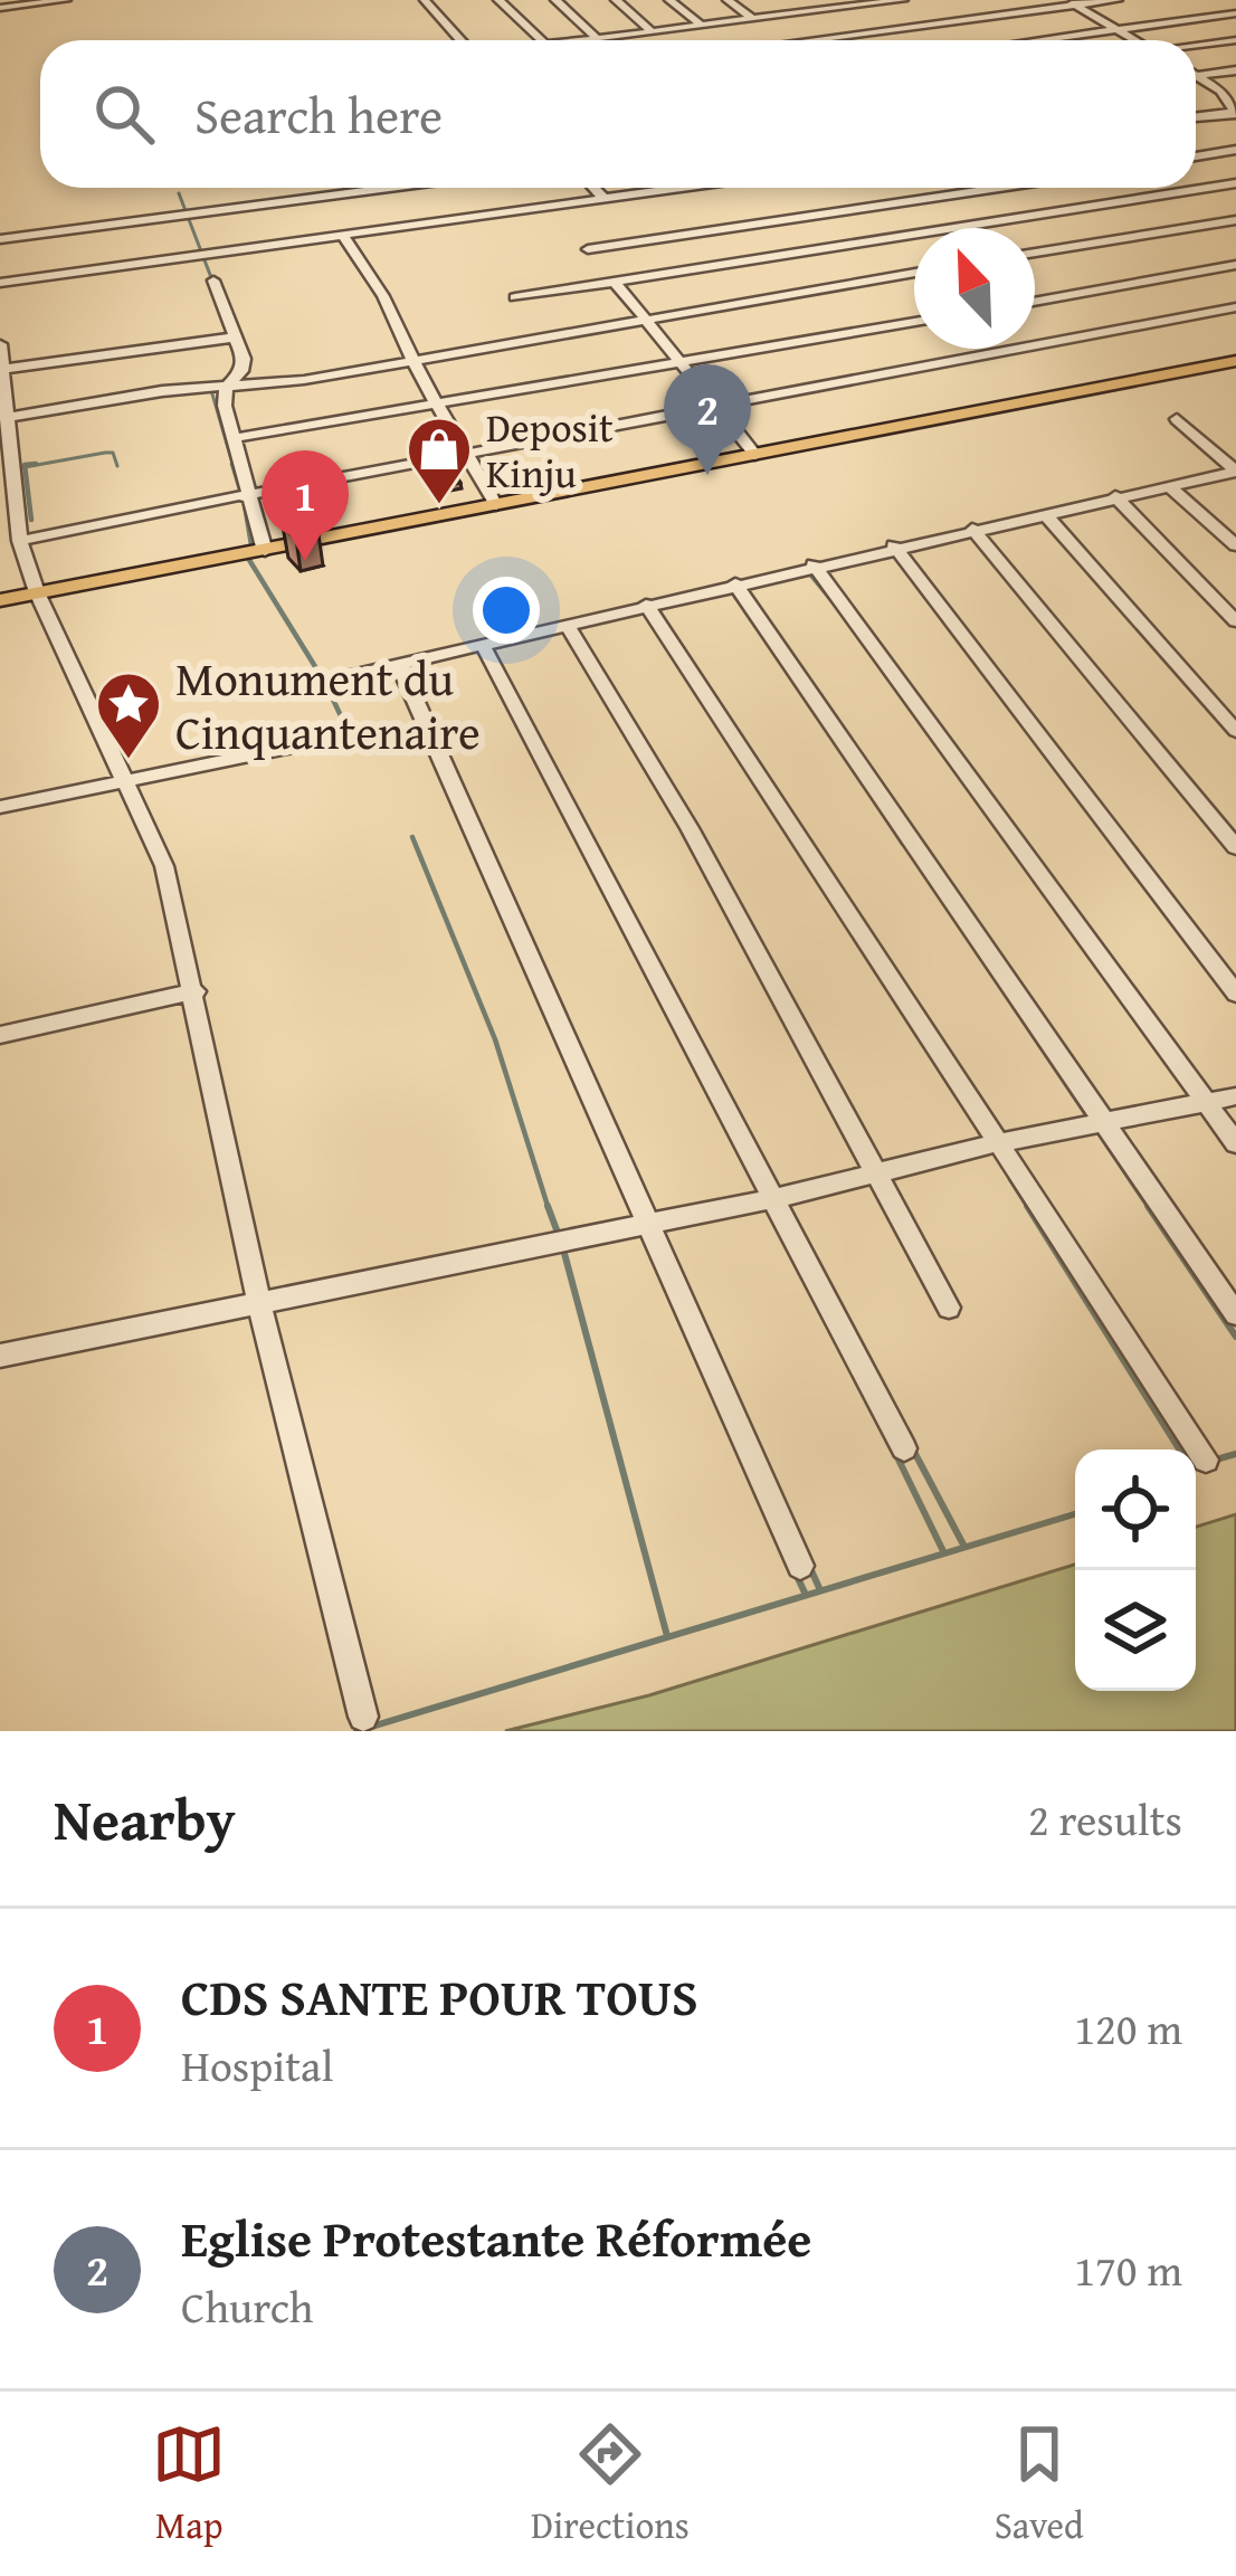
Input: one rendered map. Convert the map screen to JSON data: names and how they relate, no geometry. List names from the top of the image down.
{
  "places": {
    "shop": ["Deposit Kinju"],
    "place": ["Monument du Cinquantenaire"]
  },
  "north": "top left",
  "page": {
    "search": "Search here",
    "pins": ["2", "1"],
    "heading": ["Nearby", "2 results"],
    "list": [
      {
        "mark": "1",
        "name": "CDS SANTE POUR TOUS",
        "note": "Hospital",
        "value": "120 m"
      },
      {
        "mark": "2",
        "name": "Eglise Protestante Réformée",
        "note": "Church",
        "value": "170 m"
      }
    ],
    "nav": ["Map", "Directions", "Saved"]
  }
}
